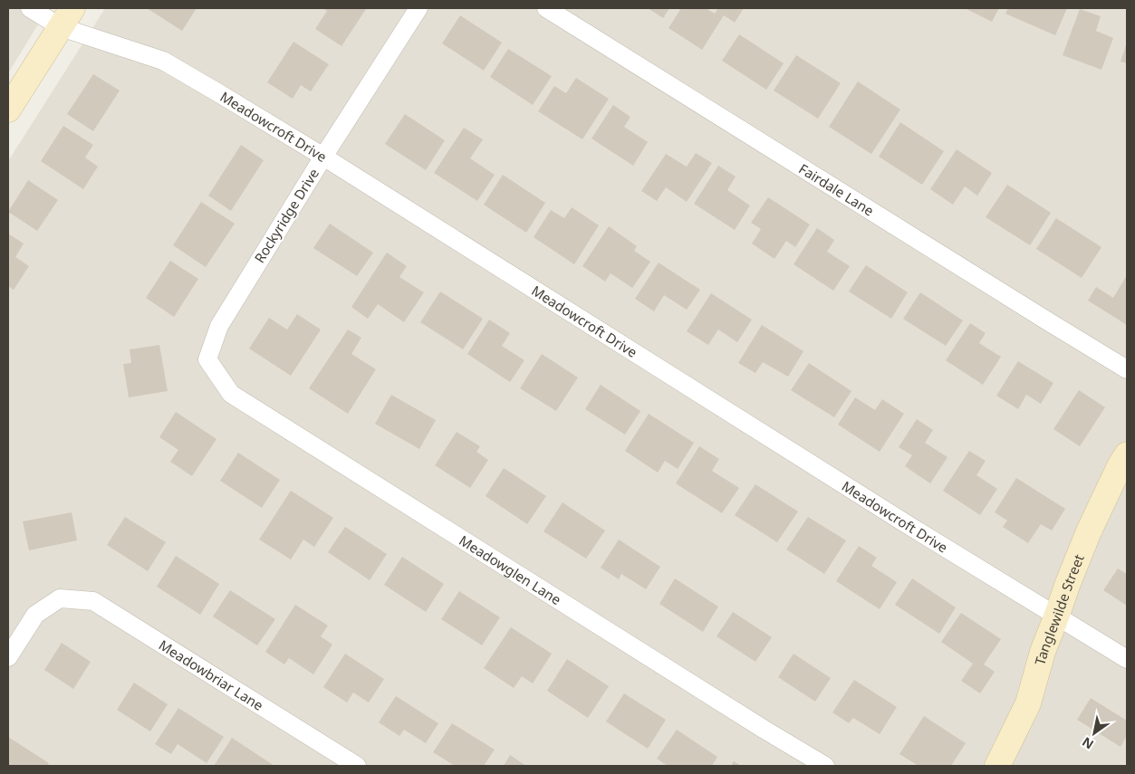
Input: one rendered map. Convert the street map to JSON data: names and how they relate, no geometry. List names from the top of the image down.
{
  "streets": {
    "street": [
      "Meadowcroft Drive",
      "Fairdale Lane",
      "Rockyridge Drive",
      "Meadowglen Lane",
      "Tanglewilde Street",
      "Meadowbriar Lane"
    ]
  },
  "crossings": [
    ["Meadowcroft Drive", "Rockyridge Drive"],
    ["Meadowcroft Drive", "Tanglewilde Street"],
    ["Rockyridge Drive", "Meadowglen Lane"]
  ],
  "north": "bottom left"
}
